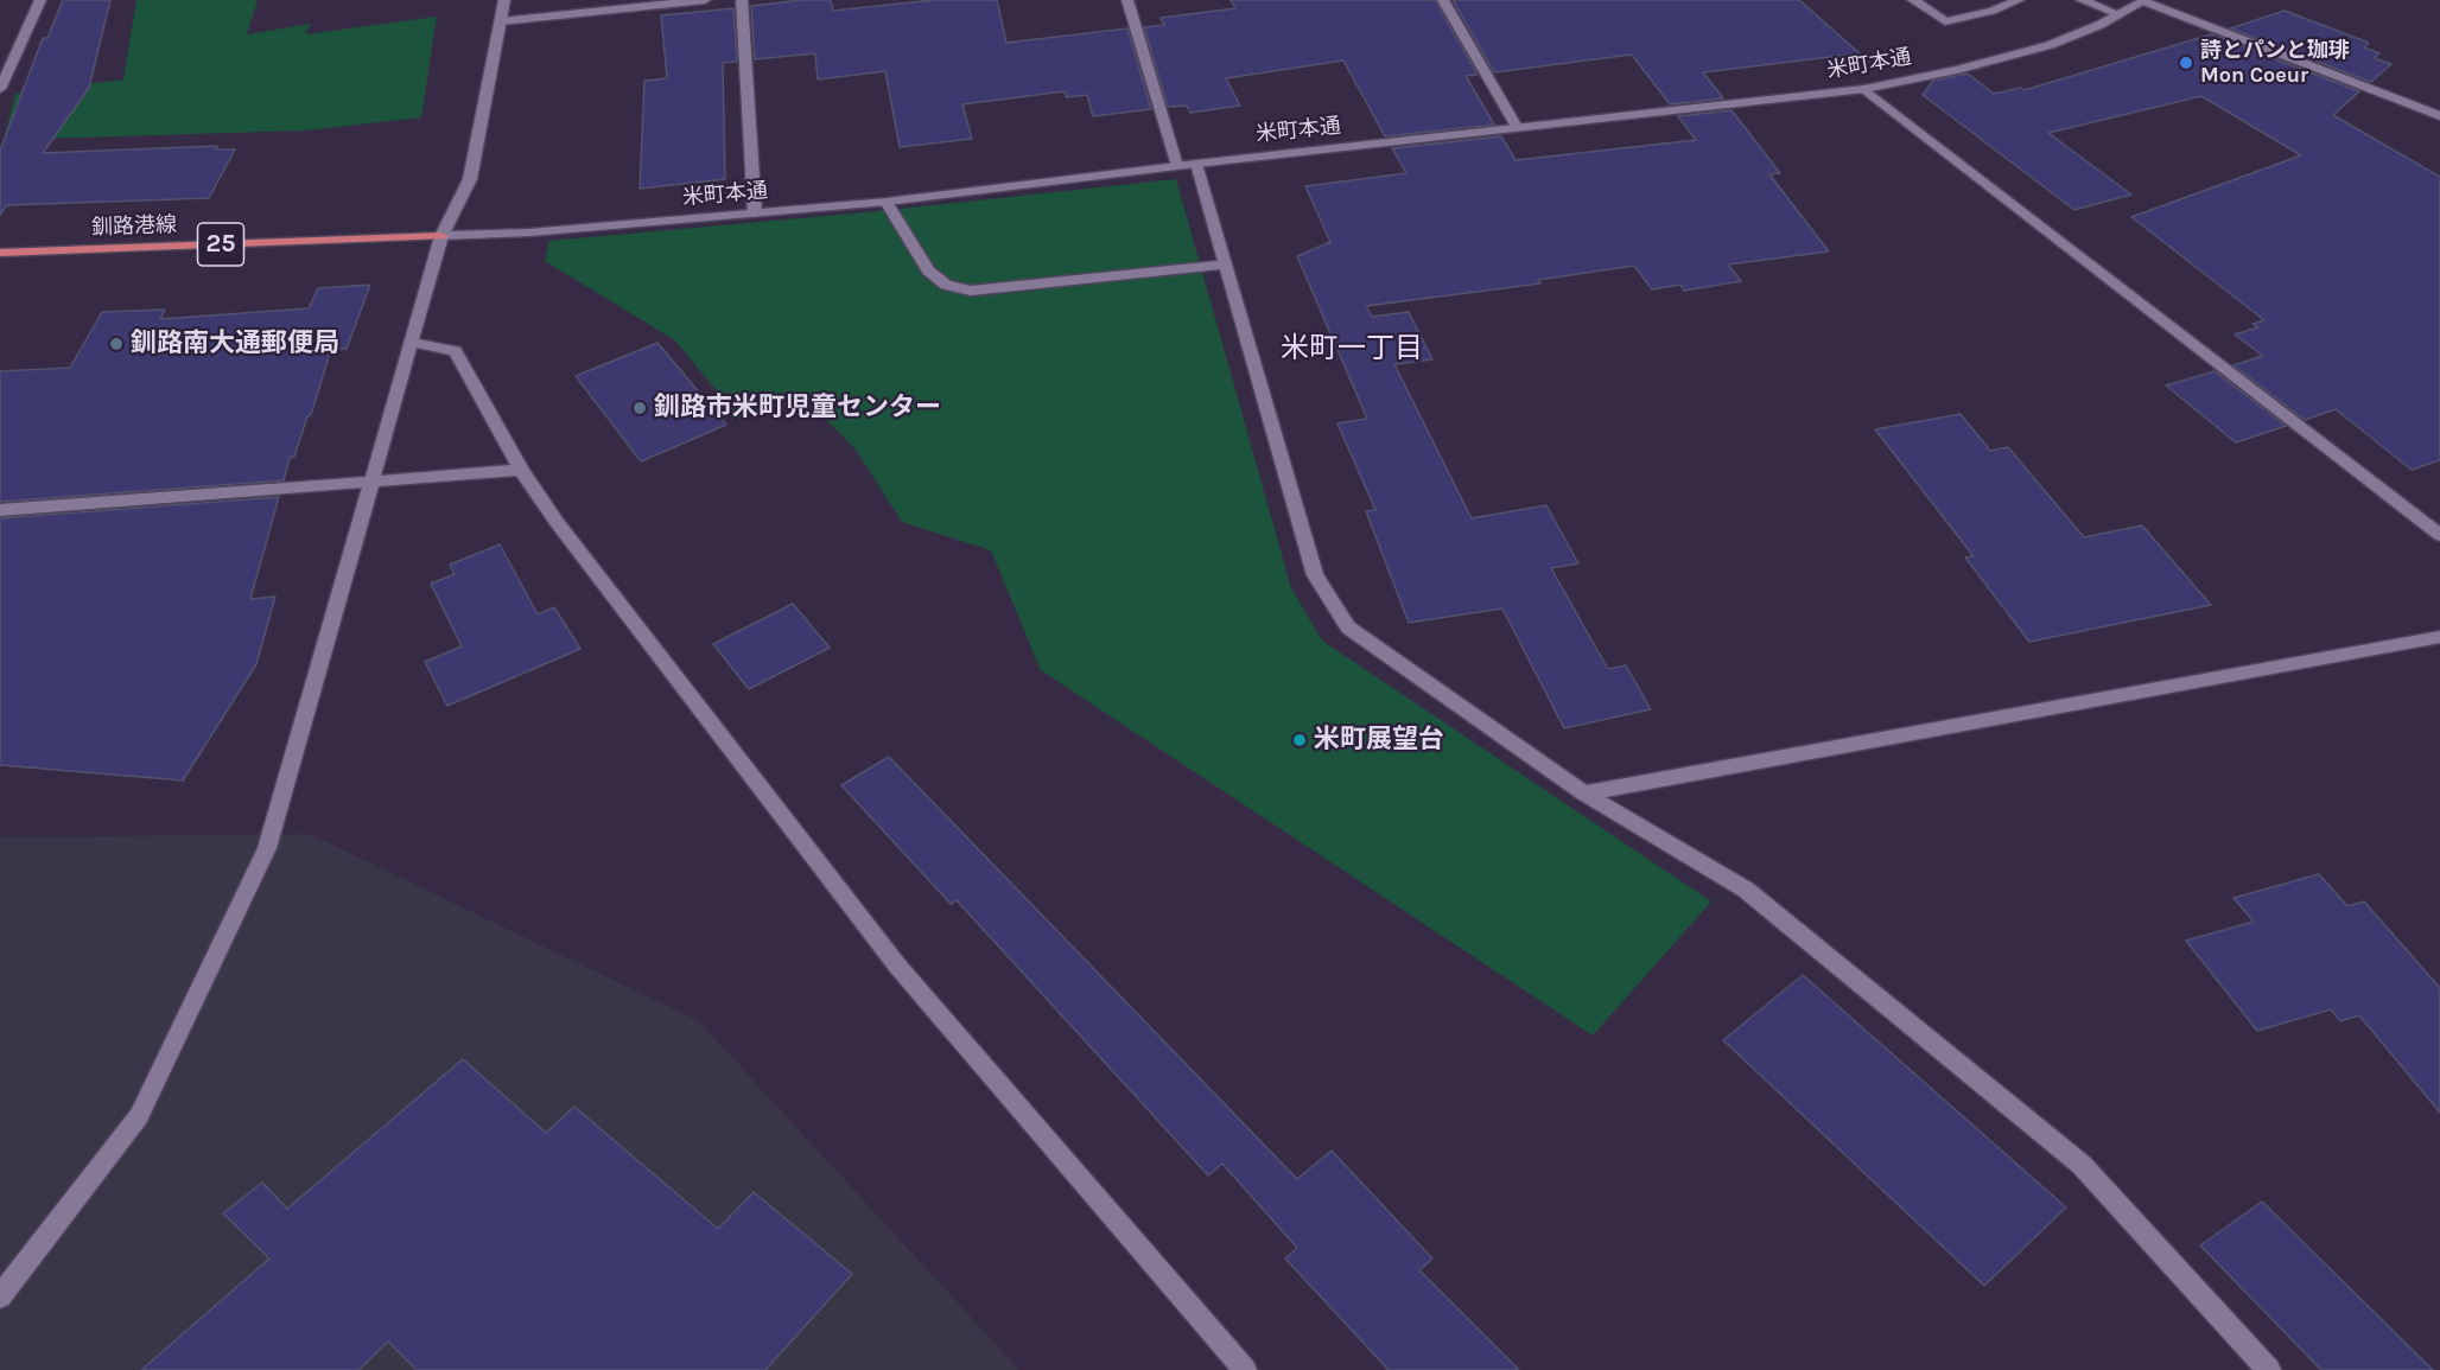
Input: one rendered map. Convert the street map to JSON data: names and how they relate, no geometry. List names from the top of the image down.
{
  "streets": {
    "main road": ["釧路港線", "25"],
    "street": ["米町本通"]
  },
  "crossings": [
    ["米町本通", "釧路港線"]
  ],
  "districts": ["米町一丁目"],
  "places": [
    "詩とパンと珈琲 Mon Coeur",
    "釧路南大通郵便局",
    "釧路市米町児童センター",
    "米町展望台"
  ]
}
